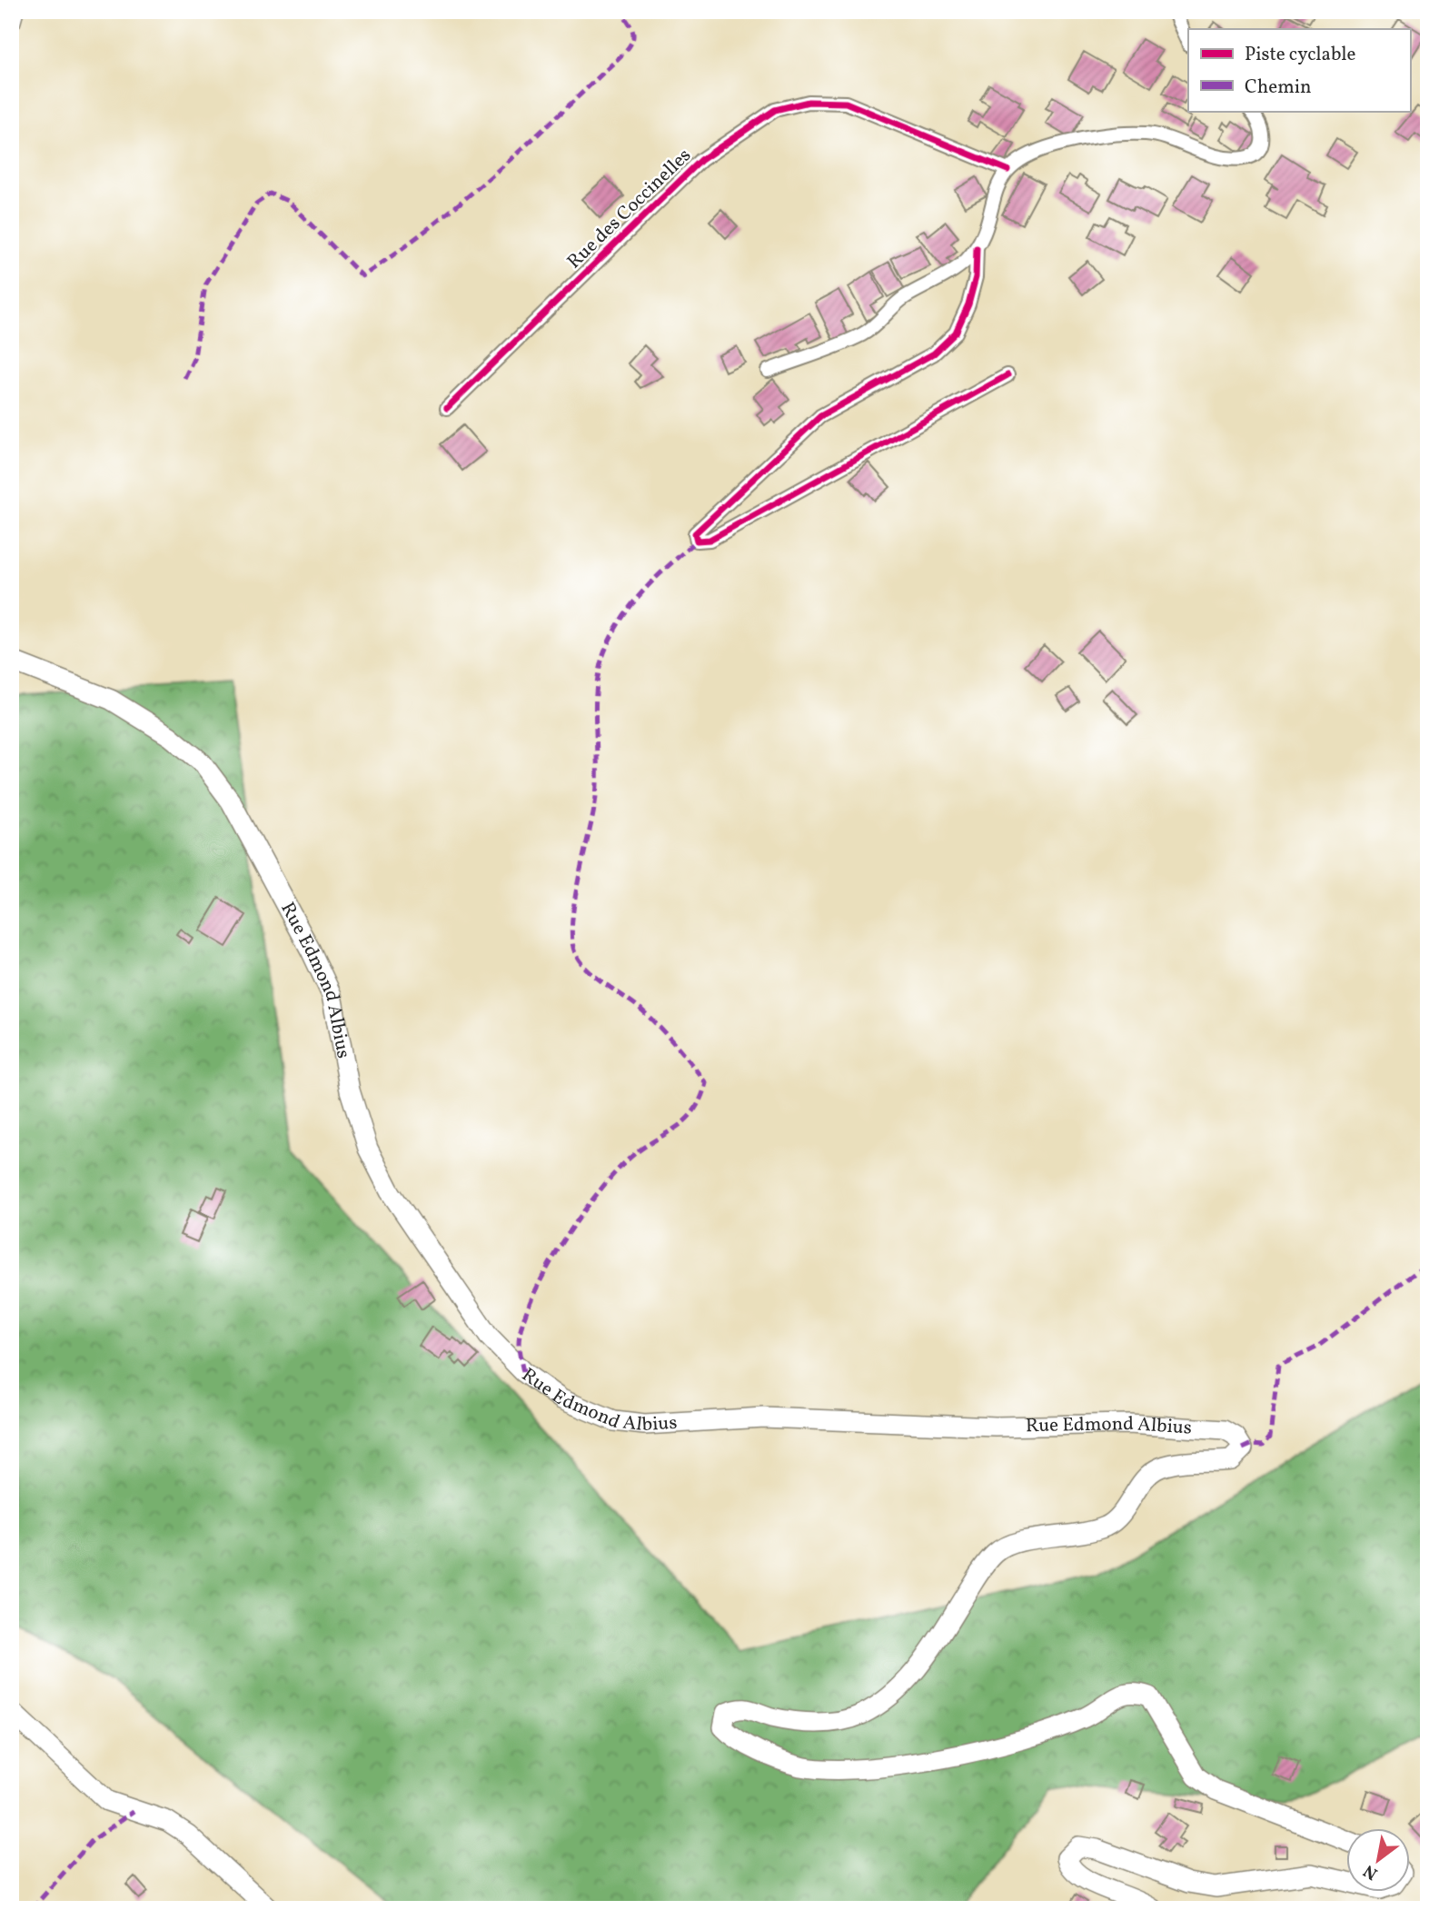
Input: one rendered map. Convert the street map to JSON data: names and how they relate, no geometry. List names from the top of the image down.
{
  "streets": {
    "main road": ["Rue Edmond Albius"],
    "street": ["Rue des Coccinelles"]
  },
  "legend": ["Piste cyclable", "Chemin"],
  "north": "bottom left"
}
